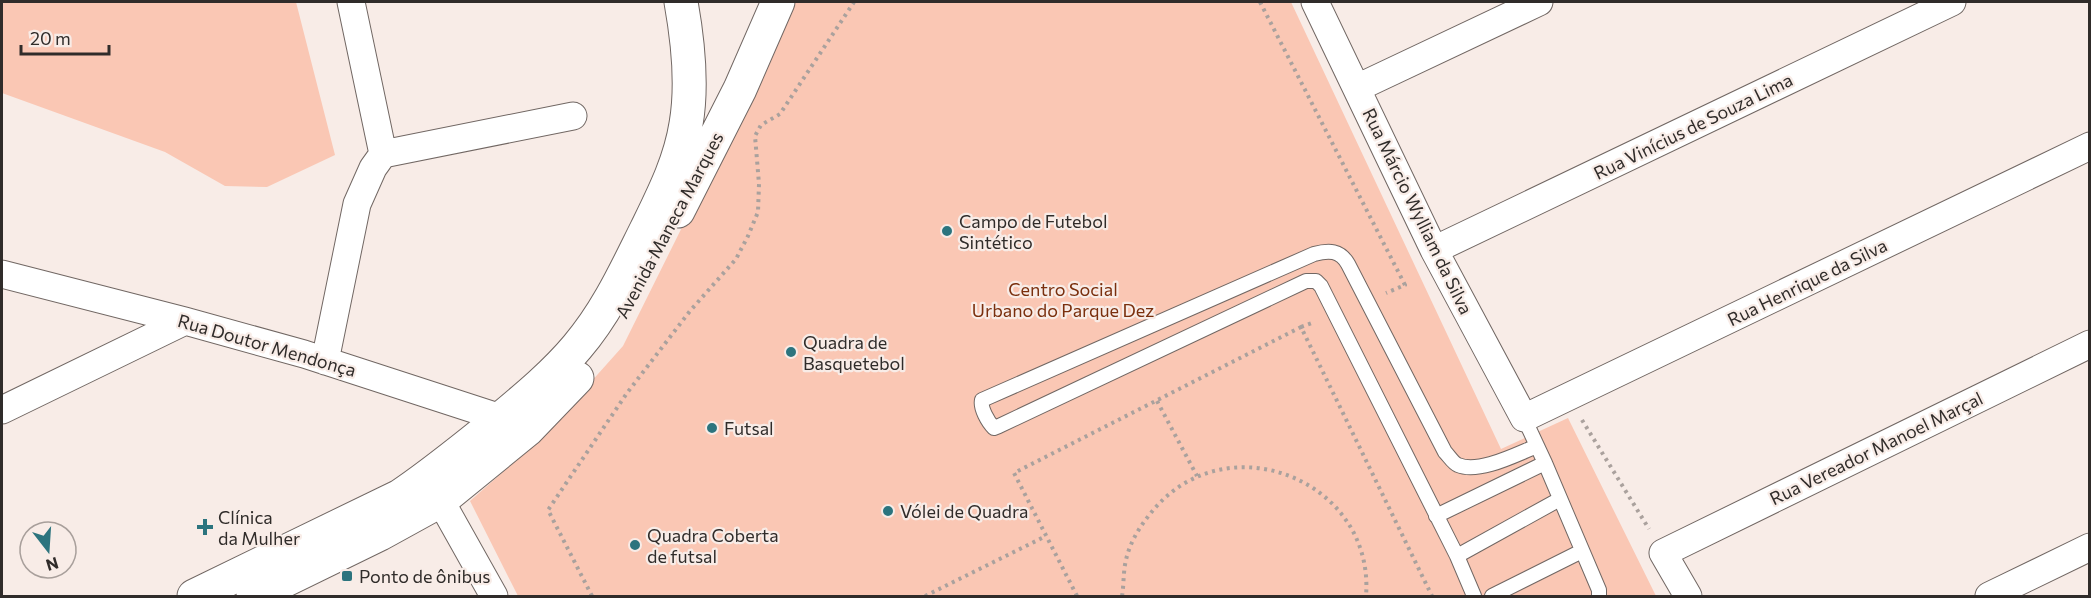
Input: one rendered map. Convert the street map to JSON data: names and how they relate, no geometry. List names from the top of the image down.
{
  "streets": {
    "main road": ["Avenida Maneca Marques"],
    "street": [
      "Rua Vinícius de Souza Lima",
      "Rua Márcio Wylliam da Silva",
      "Rua Henrique da Silva",
      "Rua Doutor Mendonça",
      "Rua Vereador Manoel Marçal"
    ]
  },
  "crossings": [
    ["Rua Vinícius de Souza Lima", "Rua Márcio Wylliam da Silva"],
    ["Rua Márcio Wylliam da Silva", "Rua Henrique da Silva"],
    ["Avenida Maneca Marques", "Rua Doutor Mendonça"]
  ],
  "parks": ["Centro Social Urbano do Parque Dez"],
  "places": {
    "other": [
      "Campo de Futebol Sintético",
      "Quadra de Basquetebol",
      "Futsal",
      "Vólei de Quadra",
      "Quadra Coberta de futsal"
    ],
    "health": ["Clínica da Mulher"],
    "transit": ["Ponto de ônibus"]
  },
  "scale_bar": "20 m",
  "north": "bottom"
}
